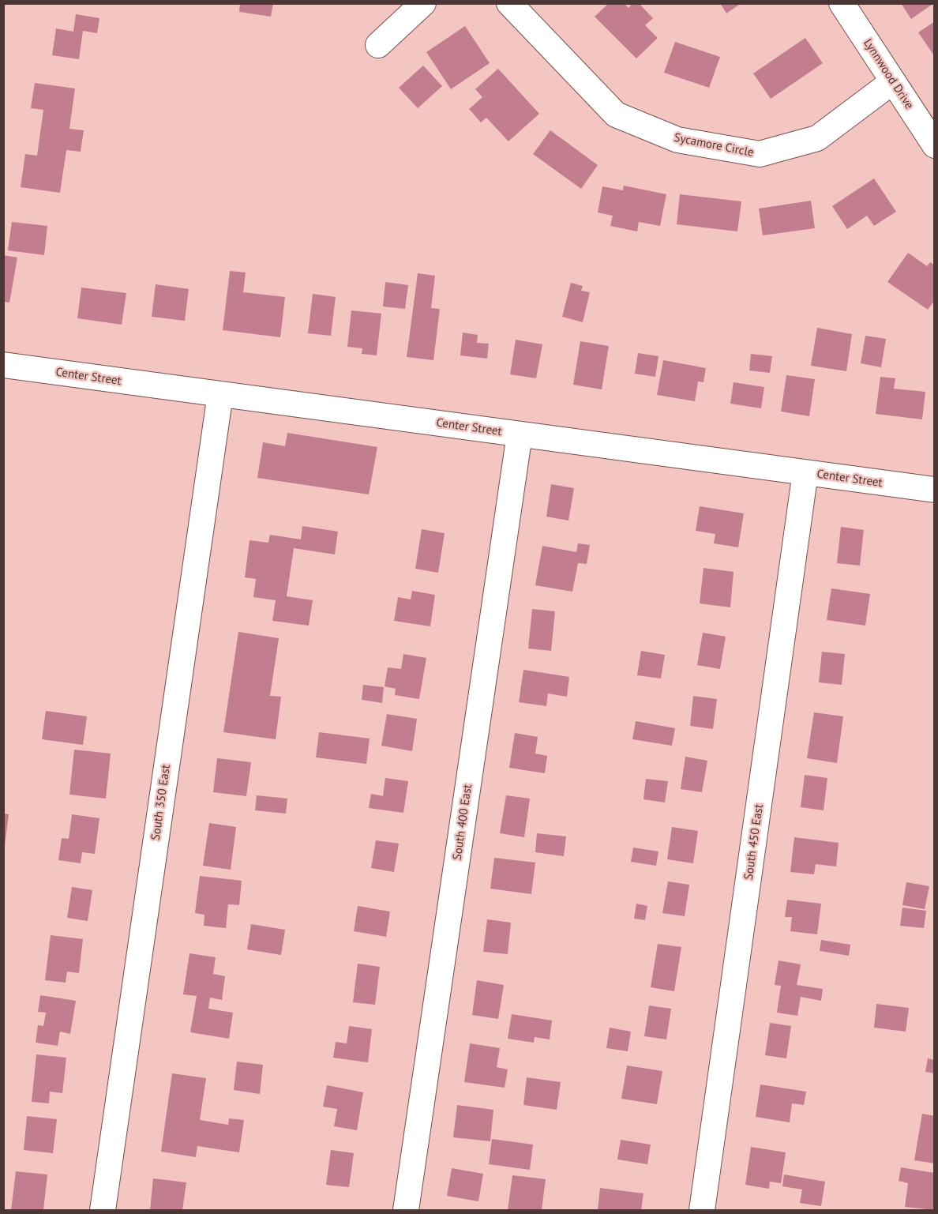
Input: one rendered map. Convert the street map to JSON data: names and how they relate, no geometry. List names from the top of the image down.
{
  "streets": {
    "street": [
      "Lynnwood Drive",
      "Sycamore Circle",
      "Center Street",
      "South 350 East",
      "South 400 East",
      "South 450 East"
    ]
  },
  "crossings": [
    ["Lynnwood Drive", "Sycamore Circle"],
    ["Center Street", "South 350 East"],
    ["Center Street", "South 400 East"],
    ["Center Street", "South 450 East"]
  ]
}
